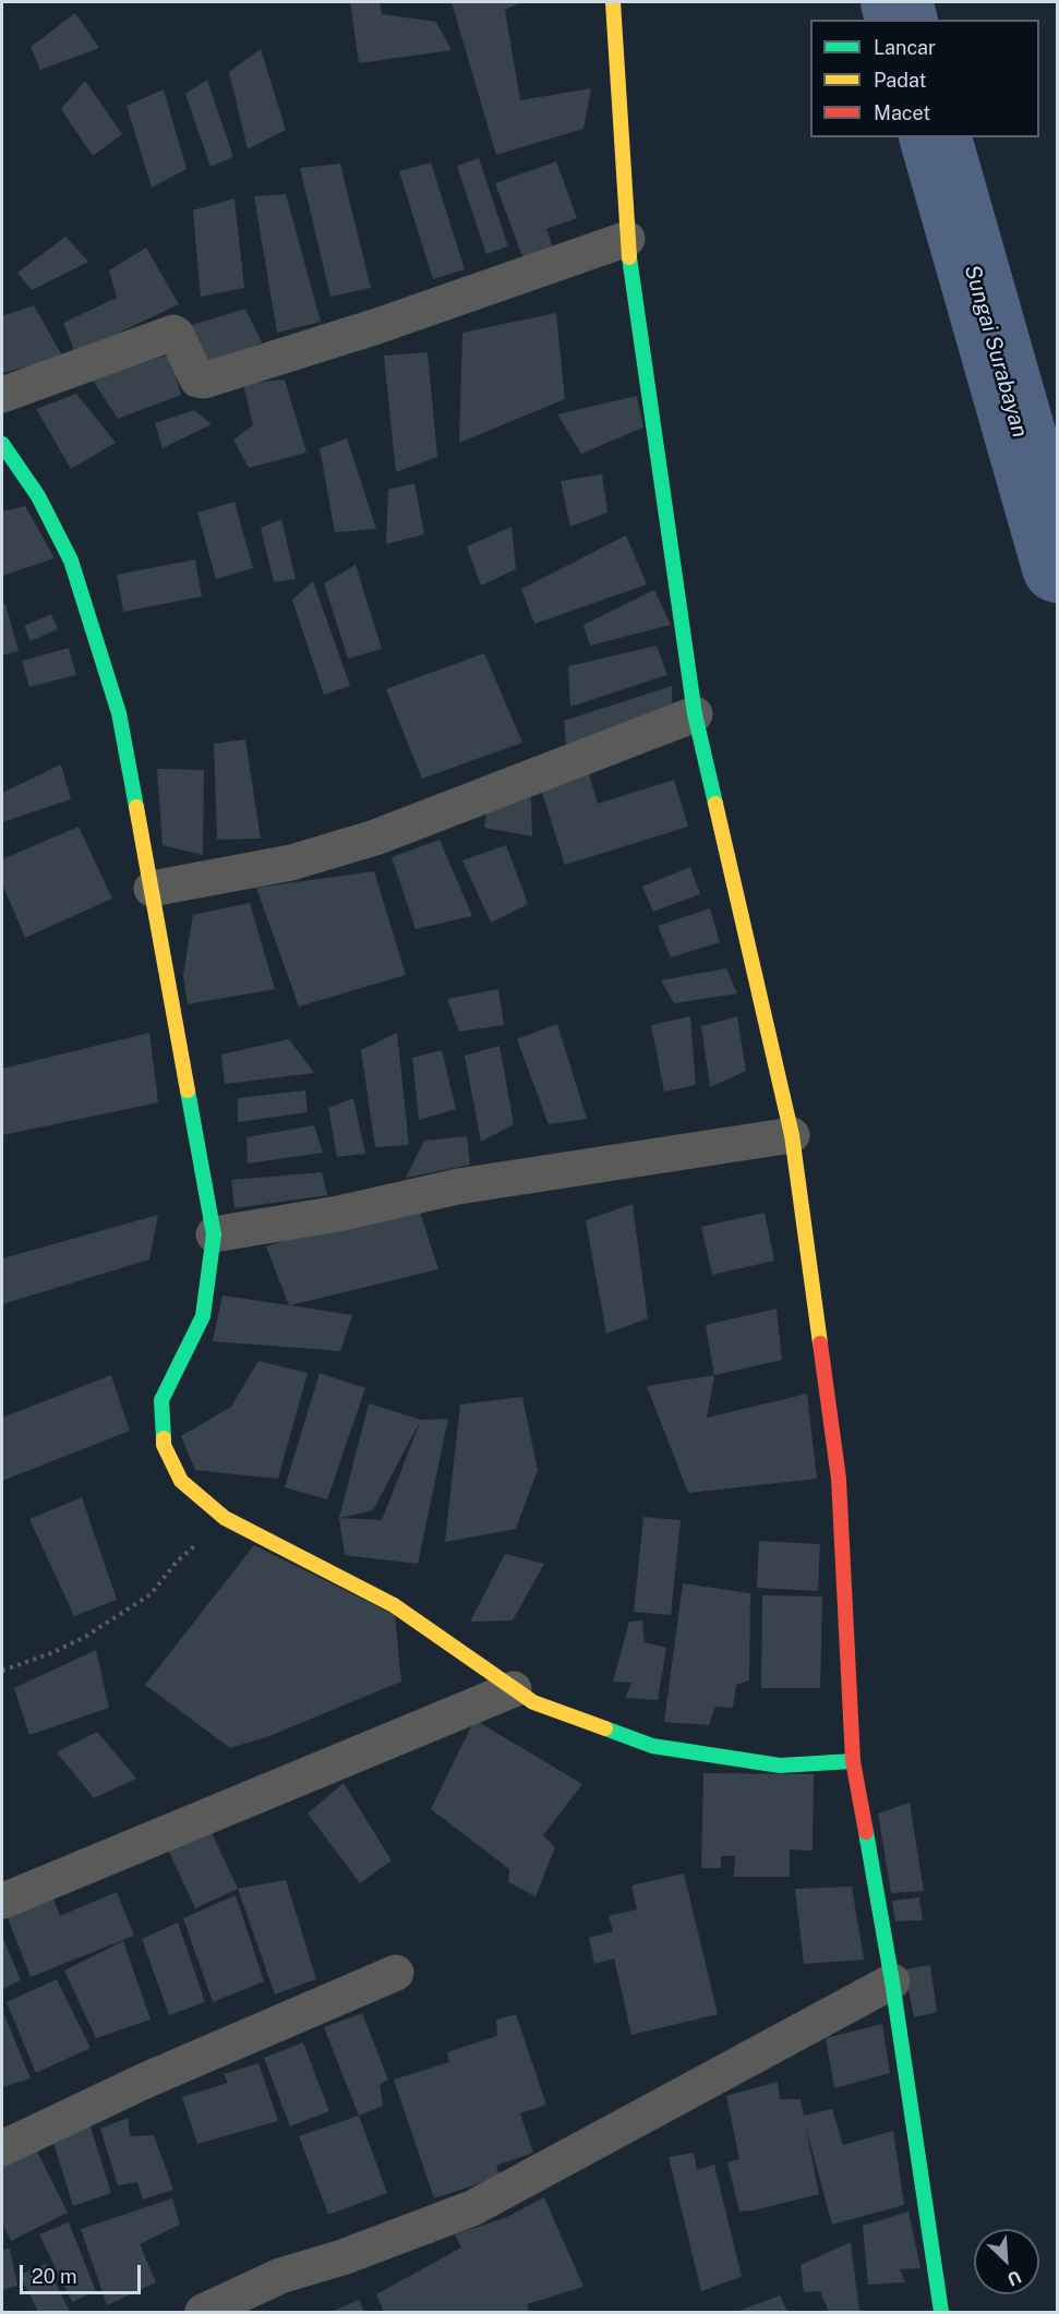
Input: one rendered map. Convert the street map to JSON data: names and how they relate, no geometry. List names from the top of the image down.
{
  "water": ["Sungai Surabayan"],
  "legend": ["Lancar", "Padat", "Macet"],
  "scale_bar": "20 m",
  "north": "bottom right"
}
